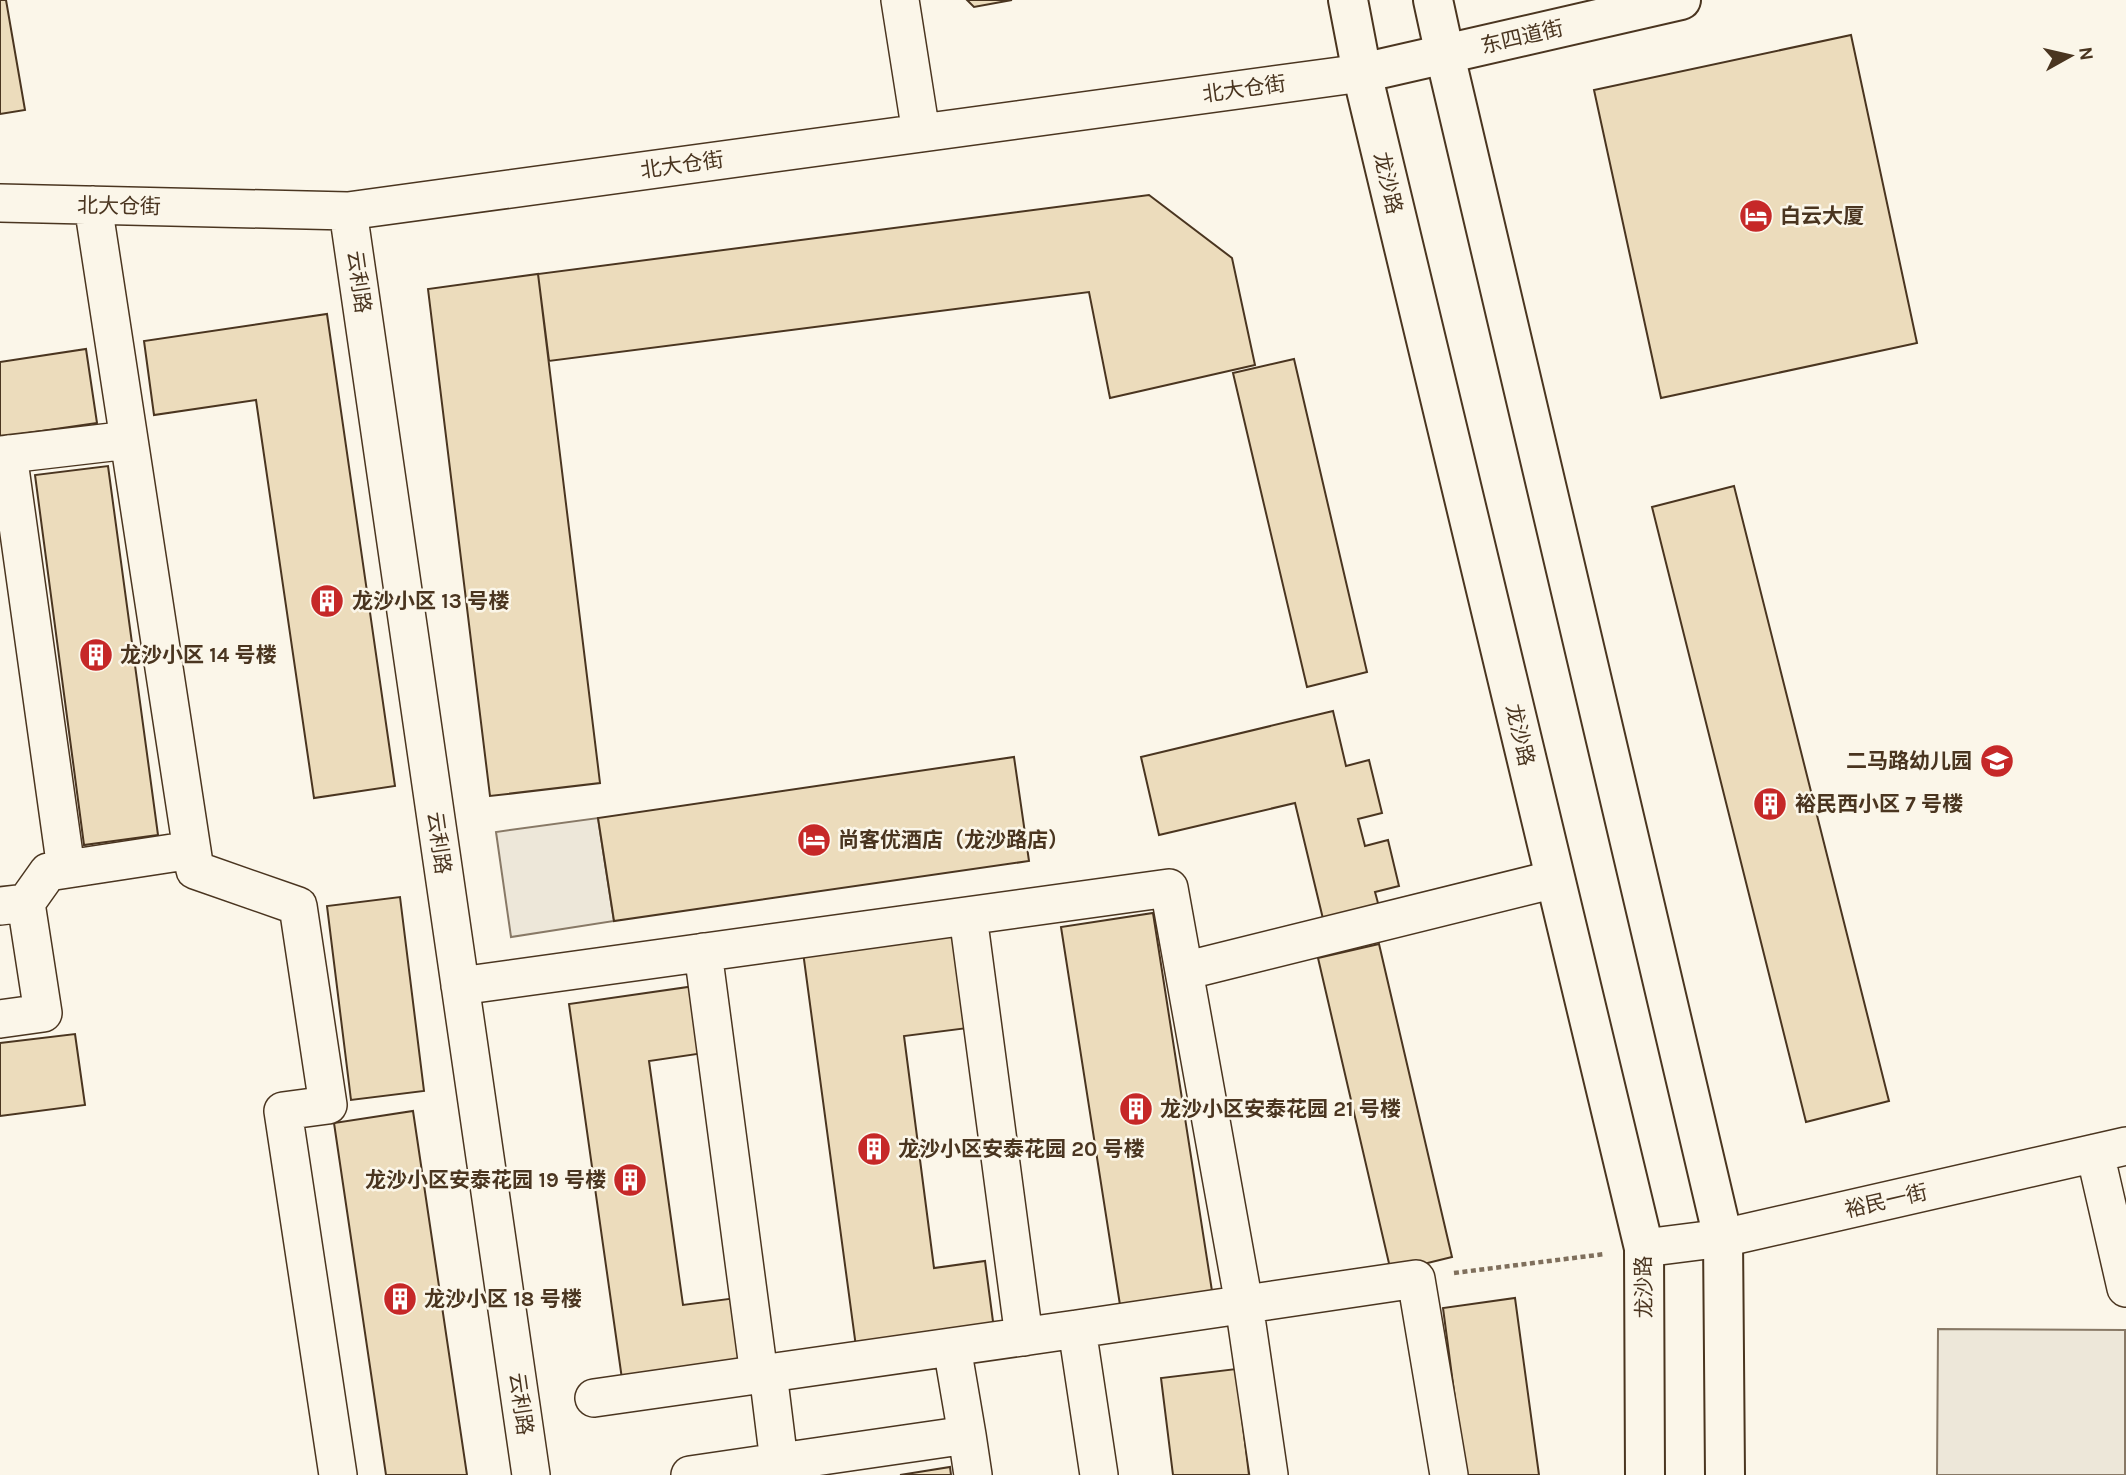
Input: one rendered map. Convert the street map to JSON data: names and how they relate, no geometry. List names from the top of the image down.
{
  "streets": {
    "main road": ["东四道街", "龙沙路"],
    "street": ["北大仓街", "云利路", "裕民一街"]
  },
  "crossings": [
    ["东四道街", "北大仓街"],
    ["东四道街", "龙沙路"],
    ["北大仓街", "龙沙路"],
    ["北大仓街", "云利路"],
    ["龙沙路", "裕民一街"]
  ],
  "places": {
    "hotel": ["白云大厦", "尚客优酒店（龙沙路店）"],
    "building": [
      "龙沙小区 13 号楼",
      "龙沙小区 14 号楼",
      "裕民西小区 7 号楼",
      "龙沙小区安泰花园 21 号楼",
      "龙沙小区安泰花园 20 号楼",
      "龙沙小区安泰花园 19 号楼",
      "龙沙小区 18 号楼"
    ],
    "school or university": ["二马路幼儿园"]
  },
  "north": "right"
}
